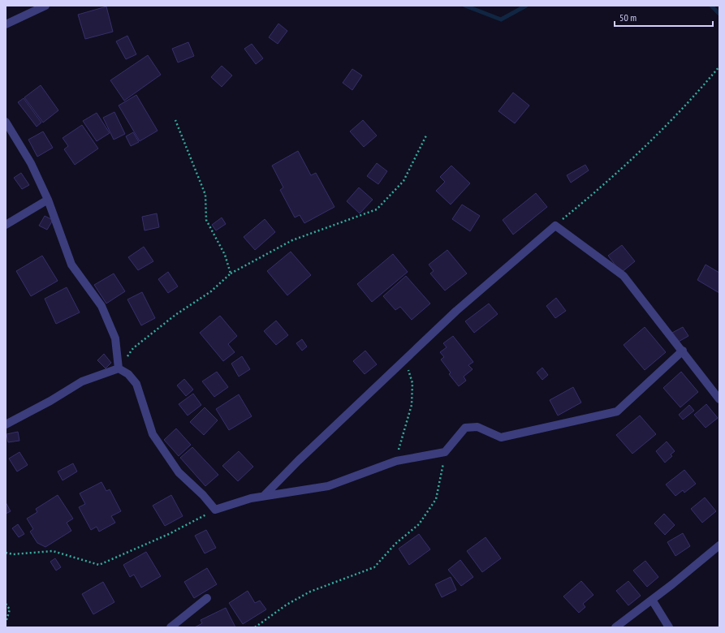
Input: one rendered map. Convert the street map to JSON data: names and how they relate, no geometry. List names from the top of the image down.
{
  "scale_bar": "50 m"
}
